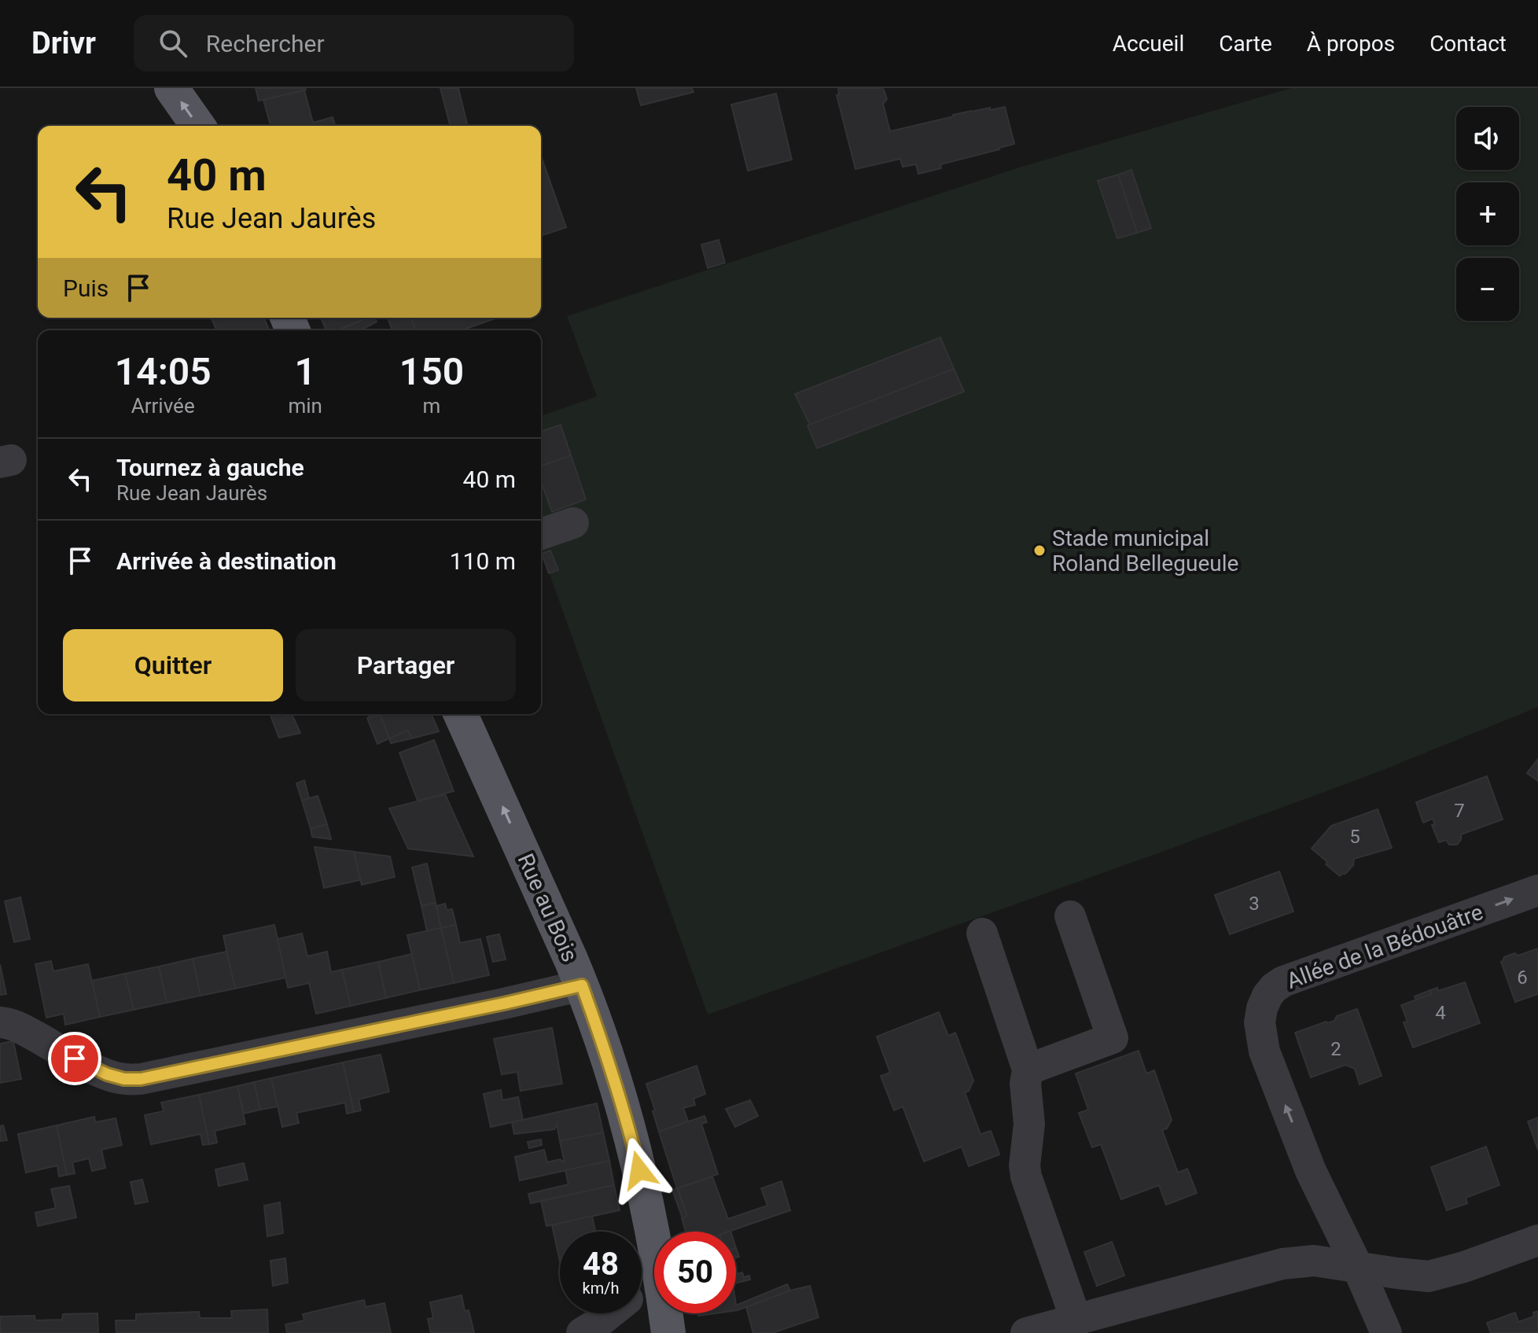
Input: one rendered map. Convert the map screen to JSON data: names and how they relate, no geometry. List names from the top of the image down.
{
  "streets": {
    "main road": ["Rue au Bois"],
    "street": ["Allée de la Bédouâtre"]
  },
  "one_way": ["Rue au Bois"],
  "places": ["Stade municipal Roland Bellegueule"],
  "house_numbers": [
    "7",
    "5",
    "3",
    "6",
    "4",
    "2"
  ],
  "page": {
    "header": "Drivr",
    "search": "Rechercher",
    "nav": [
      "Accueil",
      "Carte",
      "À propos",
      "Contact"
    ],
    "map_buttons": ["+", "−"],
    "turn": ["40 m", "Rue Jean Jaurès"],
    "then": "Puis",
    "eta": [
      "14:05",
      "Arrivée",
      "1",
      "min",
      "150",
      "m"
    ],
    "list": [
      {
        "name": "Tournez à gauche",
        "note": "Rue Jean Jaurès",
        "value": "40 m"
      },
      {
        "name": "Arrivée à destination",
        "value": "110 m"
      }
    ],
    "buttons": ["Quitter", "Partager"],
    "speed": "48 km/h",
    "limit": "50"
  }
}
